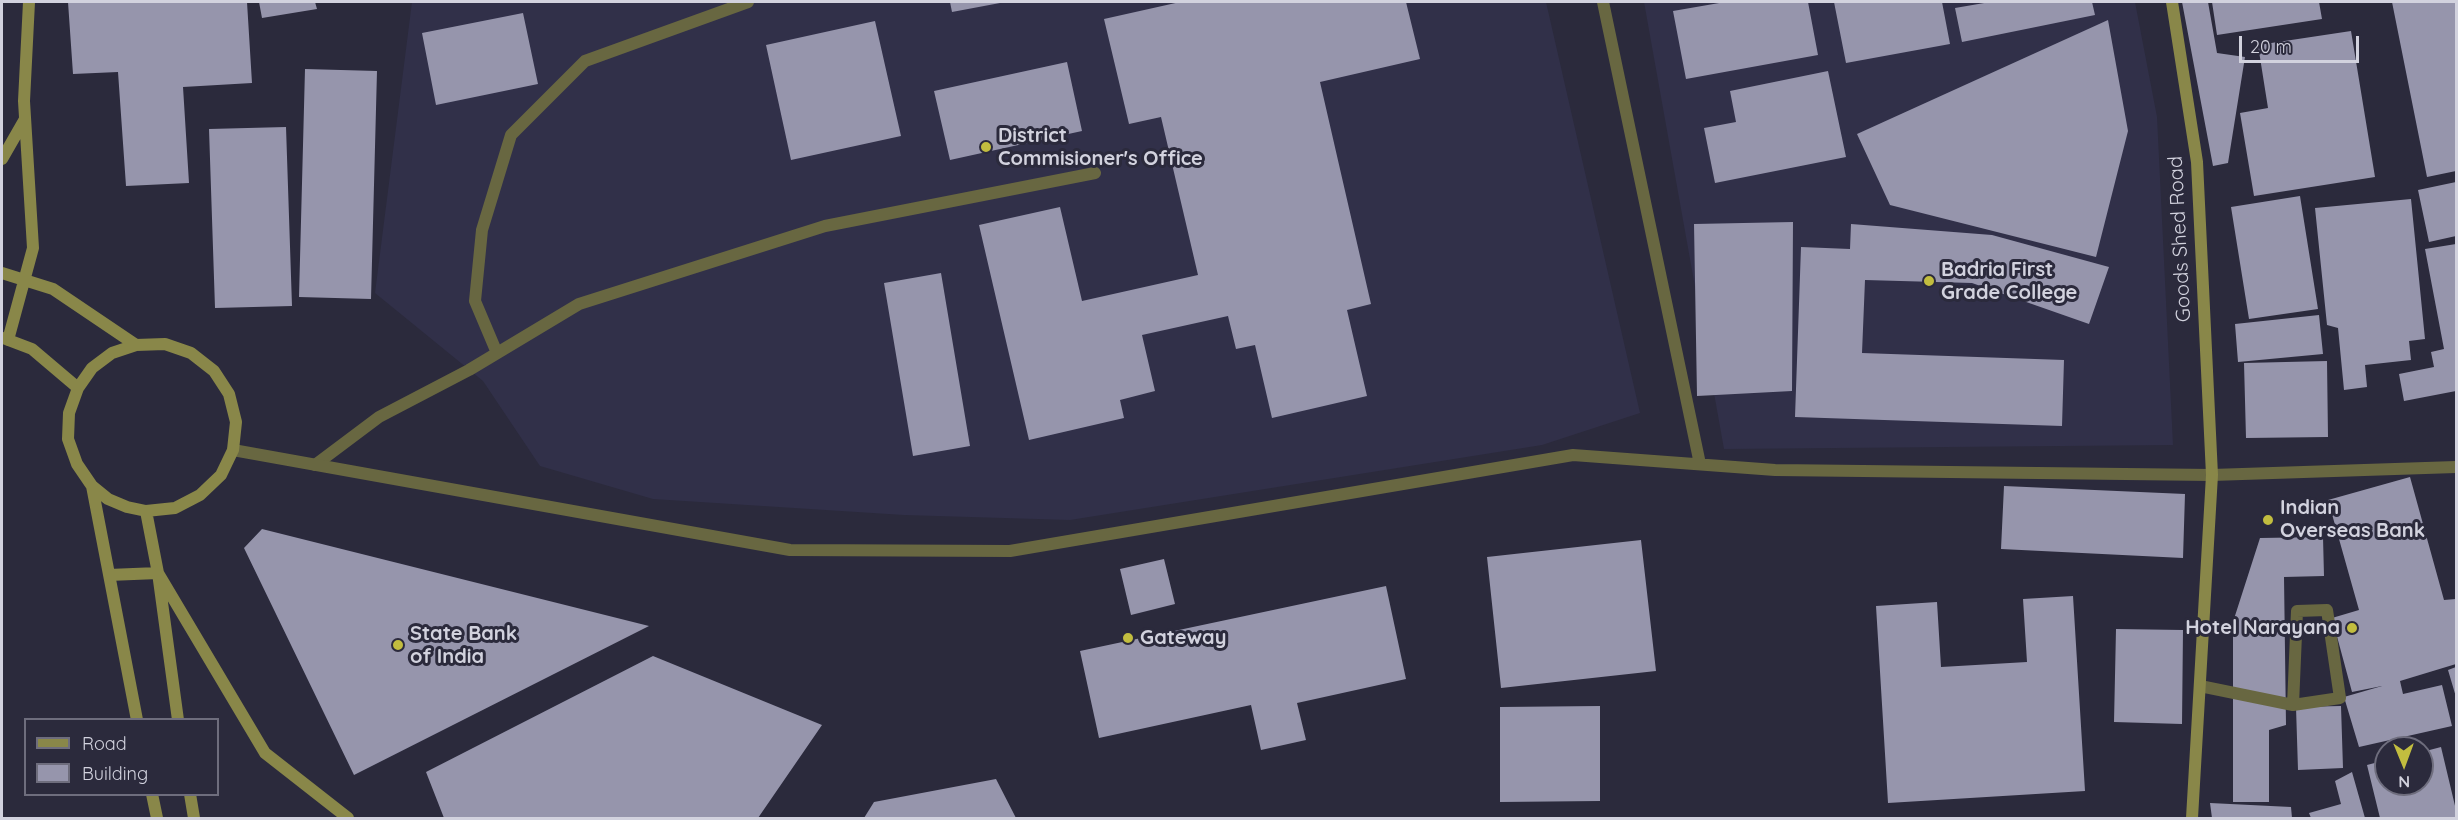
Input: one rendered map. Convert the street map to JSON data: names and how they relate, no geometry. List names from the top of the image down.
{
  "streets": {
    "street": ["Goods Shed Road"]
  },
  "places": [
    "District Commisioner's Office",
    "Badria First Grade College",
    "Indian Overseas Bank",
    "Hotel Narayana",
    "Gateway",
    "State Bank of India"
  ],
  "legend": ["Road", "Building"],
  "scale_bar": "20 m",
  "north": "bottom"
}
